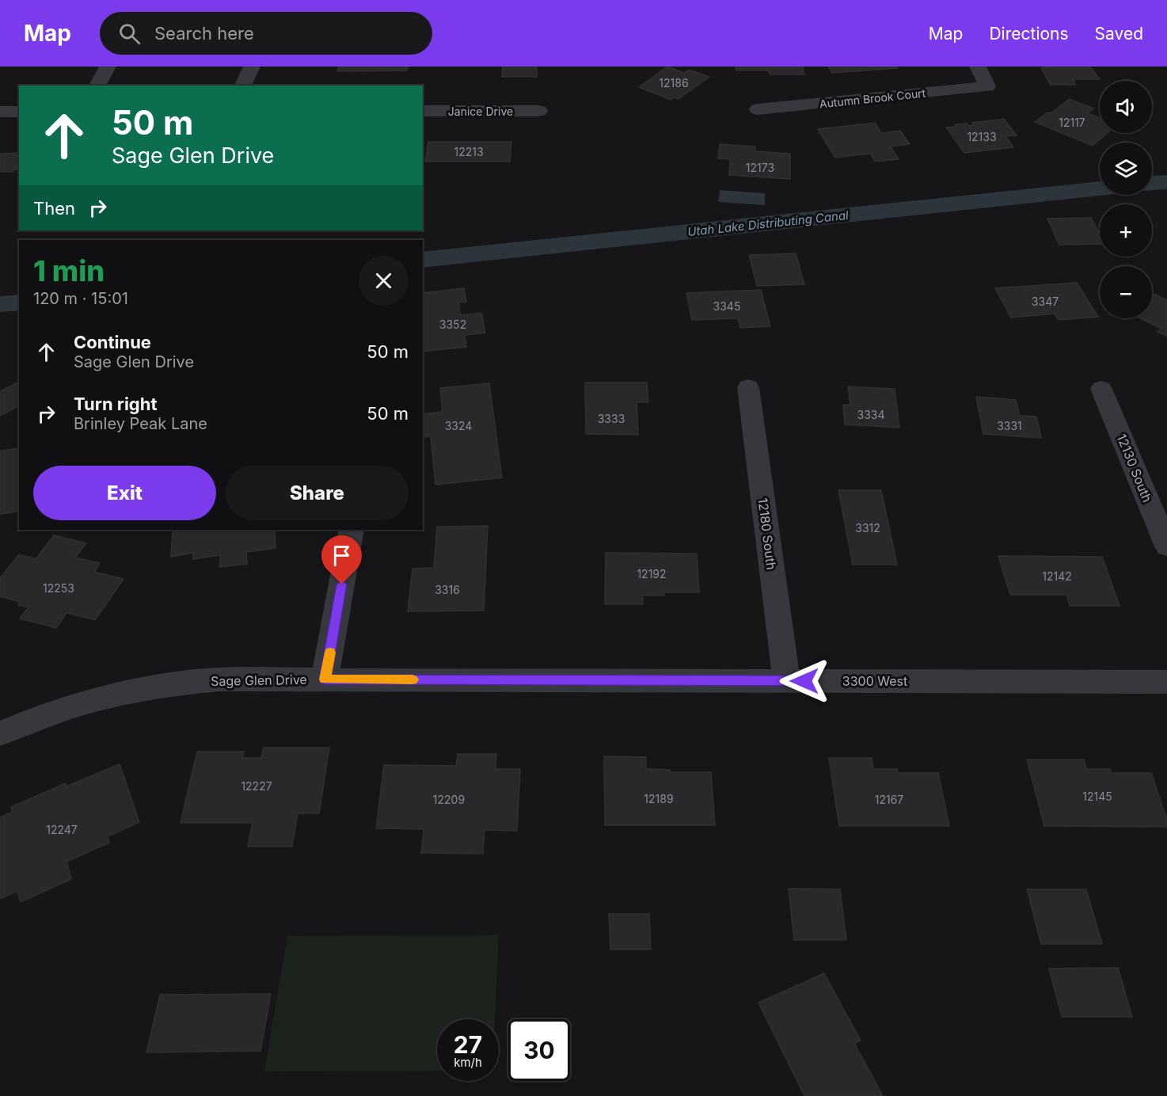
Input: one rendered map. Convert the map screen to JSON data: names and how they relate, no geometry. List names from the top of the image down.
{
  "streets": {
    "street": [
      "Autumn Brook Court",
      "Janice Drive",
      "12130 South",
      "12180 South",
      "Sage Glen Drive",
      "3300 West"
    ]
  },
  "crossings": [
    ["12180 South", "3300 West"],
    ["Sage Glen Drive", "3300 West"]
  ],
  "water": ["Utah Lake Distributing Canal"],
  "house_numbers": [
    "12186",
    "12117",
    "12133",
    "12213",
    "12173",
    "3347",
    "3345",
    "3352",
    "3334",
    "3333",
    "3324",
    "3331",
    "3312",
    "12192",
    "12142",
    "12253",
    "3316",
    "12227",
    "12145",
    "12189",
    "12209",
    "12167",
    "12247"
  ],
  "page": {
    "header": "Map",
    "search": "Search here",
    "nav": ["Map", "Directions", "Saved"],
    "map_buttons": ["+", "−"],
    "turn": ["50 m", "Sage Glen Drive"],
    "then": "Then",
    "heading": ["1 min", "120 m · 15:01"],
    "list": [
      {
        "name": "Continue",
        "note": "Sage Glen Drive",
        "value": "50 m"
      },
      {
        "name": "Turn right",
        "note": "Brinley Peak Lane",
        "value": "50 m"
      }
    ],
    "buttons": ["Exit", "Share"],
    "speed": "27 km/h",
    "limit": "30"
  }
}
